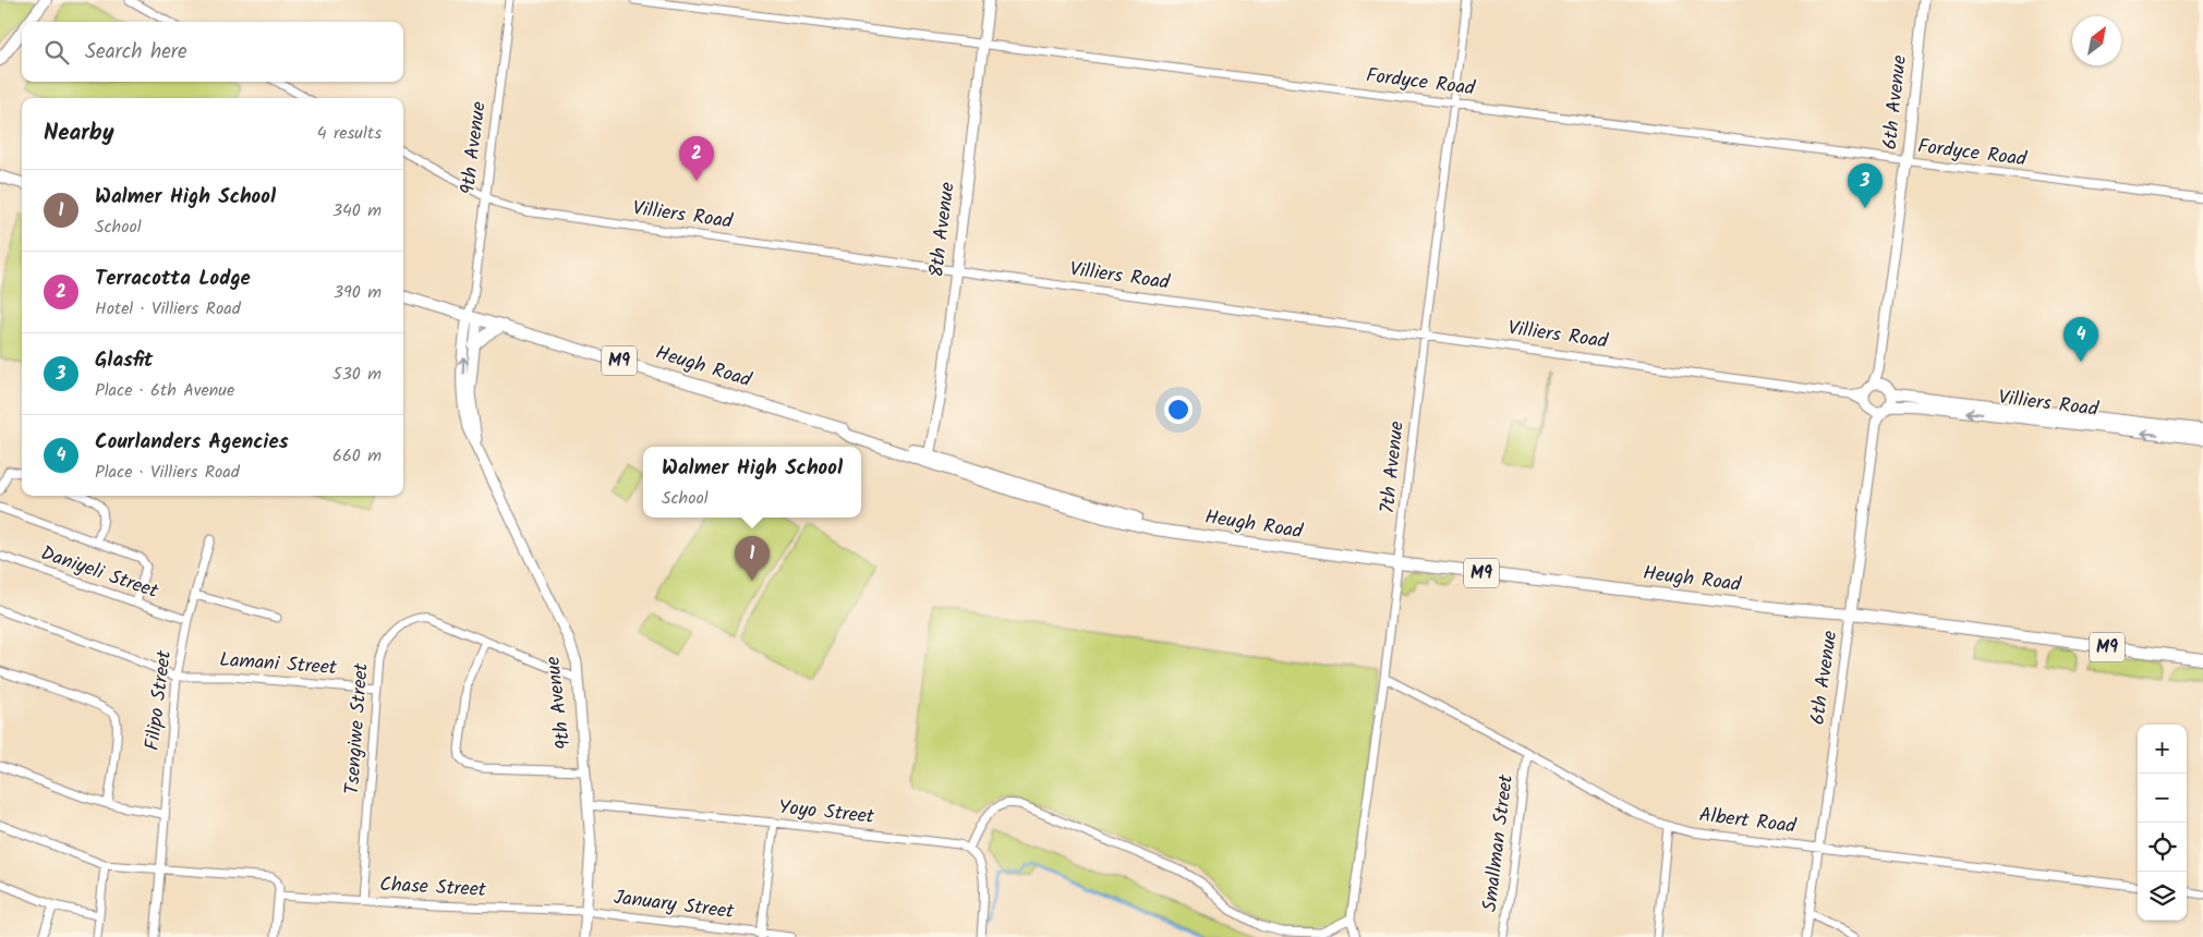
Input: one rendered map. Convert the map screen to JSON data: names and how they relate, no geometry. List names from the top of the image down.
{
  "streets": {
    "main road": ["M9", "Heugh Road"],
    "street": [
      "Fordyce Road",
      "6th Avenue",
      "9th Avenue",
      "Villiers Road",
      "8th Avenue",
      "7th Avenue",
      "Daniyeli Street",
      "Lamani Street",
      "Filipo Street",
      "Tsengiwe Street",
      "Yoyo Street",
      "Albert Road",
      "Smallman Street",
      "Chase Street",
      "January Street"
    ]
  },
  "crossings": [
    ["Fordyce Road", "6th Avenue"],
    ["Fordyce Road", "8th Avenue"],
    ["Fordyce Road", "7th Avenue"],
    ["6th Avenue", "Villiers Road"],
    ["6th Avenue", "Heugh Road"],
    ["6th Avenue", "Albert Road"],
    ["9th Avenue", "Villiers Road"],
    ["9th Avenue", "Heugh Road"],
    ["9th Avenue", "Tsengiwe Street"],
    ["9th Avenue", "Yoyo Street"],
    ["9th Avenue", "Chase Street"],
    ["9th Avenue", "January Street"],
    ["Villiers Road", "8th Avenue"],
    ["Villiers Road", "7th Avenue"],
    ["8th Avenue", "Heugh Road"],
    ["Heugh Road", "7th Avenue"],
    ["7th Avenue", "Albert Road"],
    ["Daniyeli Street", "Filipo Street"],
    ["Lamani Street", "Filipo Street"],
    ["Lamani Street", "Tsengiwe Street"],
    ["Tsengiwe Street", "Chase Street"],
    ["Albert Road", "Smallman Street"],
    ["Chase Street", "January Street"]
  ],
  "north": "top right",
  "page": {
    "search": "Search here",
    "heading": ["Nearby", "4 results"],
    "pins": [
      "2",
      "3",
      "4",
      "1"
    ],
    "list": [
      {
        "mark": "1",
        "name": "Walmer High School",
        "note": "School",
        "value": "340 m"
      },
      {
        "mark": "2",
        "name": "Terracotta Lodge",
        "note": "Hotel · Villiers Road",
        "value": "390 m"
      },
      {
        "mark": "3",
        "name": "Glasfit",
        "note": "Place · 6th Avenue",
        "value": "530 m"
      },
      {
        "mark": "4",
        "name": "Courlanders Agencies",
        "note": "Place · Villiers Road",
        "value": "660 m"
      }
    ],
    "popup": ["Walmer High School", "School"],
    "map_buttons": ["+", "−"]
  }
}
